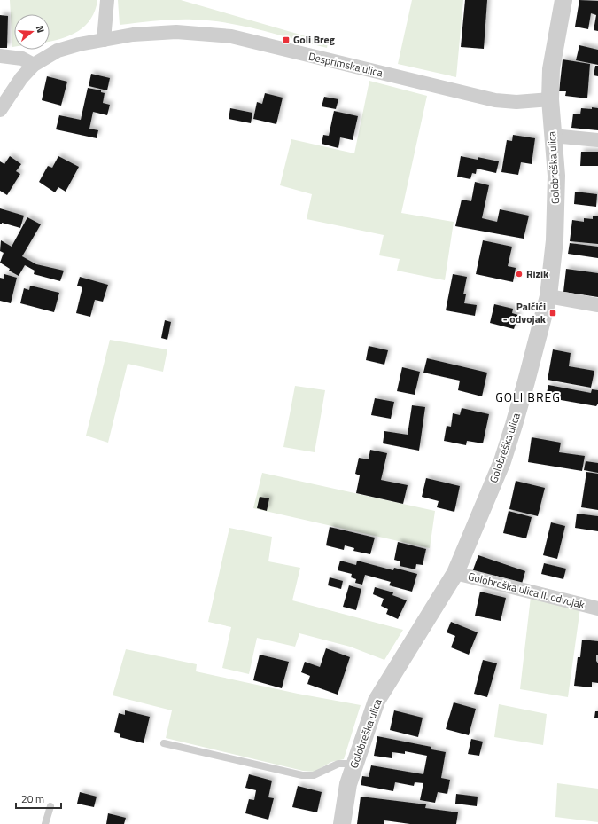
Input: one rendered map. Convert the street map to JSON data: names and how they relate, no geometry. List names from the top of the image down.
{
  "streets": {
    "street": ["Desprimska ulica", "Golobreška ulica", "Golobreška ulica II. odvojak"]
  },
  "crossings": [
    ["Desprimska ulica", "Golobreška ulica"],
    ["Golobreška ulica", "Golobreška ulica II. odvojak"]
  ],
  "districts": ["GOLI BREG"],
  "places": {
    "transit": ["Goli Breg", "Palčići - odvojak"],
    "other": ["Rizik"]
  },
  "scale_bar": "20 m",
  "north": "right"
}
